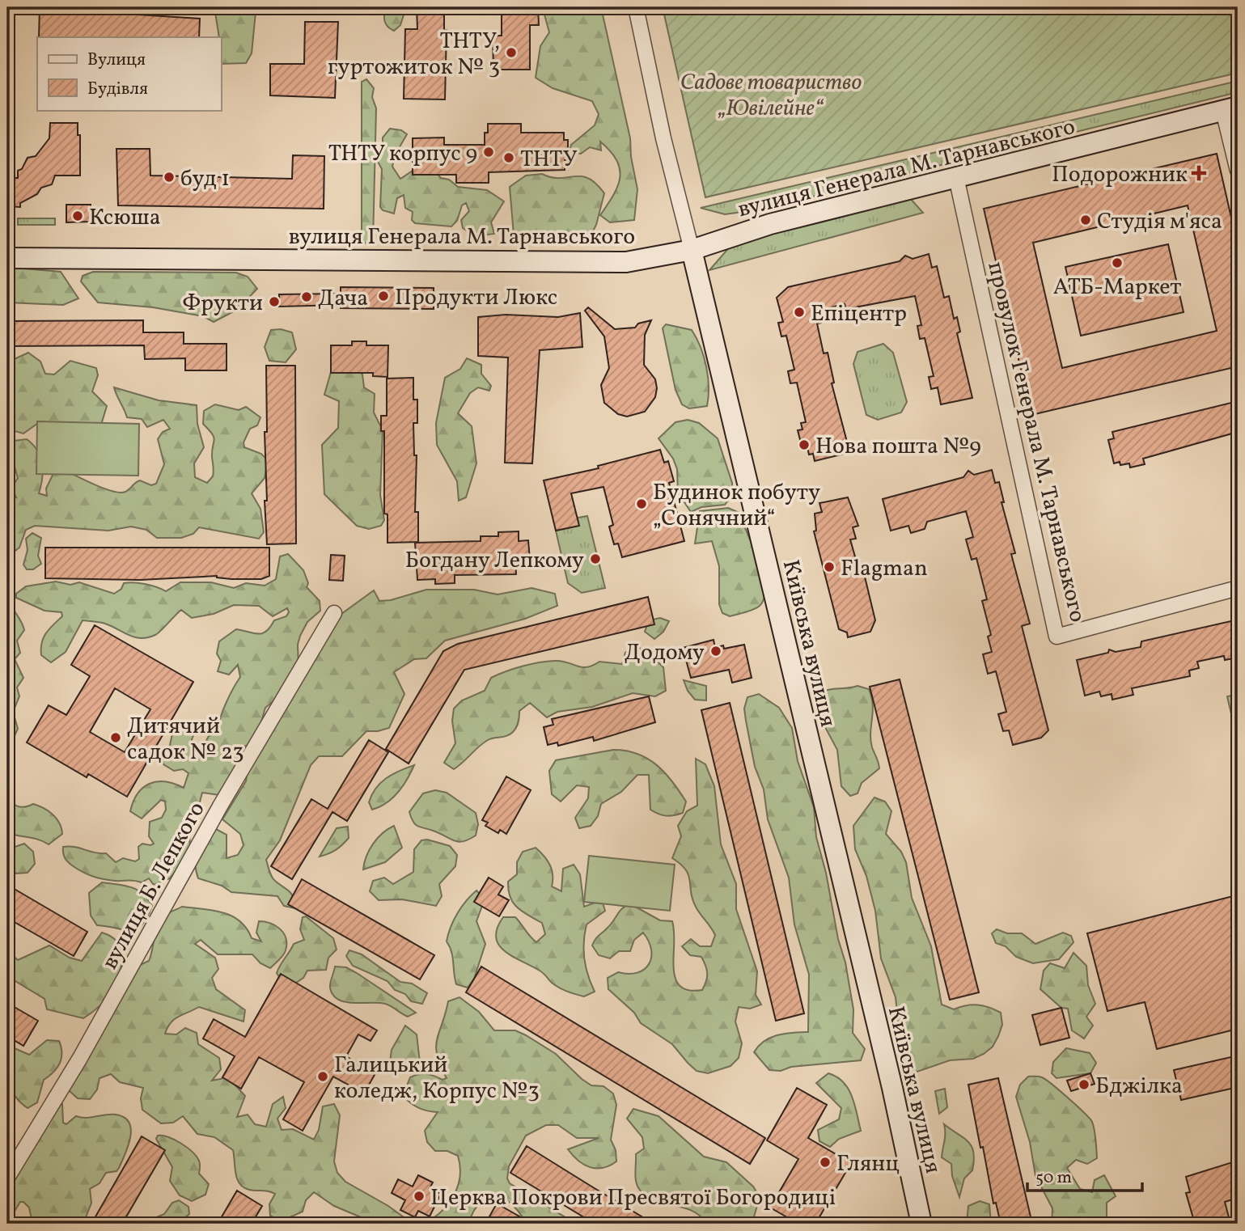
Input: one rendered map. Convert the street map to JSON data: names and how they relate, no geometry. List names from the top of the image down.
{
  "streets": {
    "main road": ["вулиця Генерала М. Тарнавського", "Київська вулиця"],
    "street": ["провулок Генерала М. Тарнавського", "вулиця Б. Лепкого"]
  },
  "crossings": [
    ["вулиця Генерала М. Тарнавського", "провулок Генерала М. Тарнавського"],
    ["вулиця Генерала М. Тарнавського", "Київська вулиця"]
  ],
  "parks": ["Садове товариство „Ювілейне“"],
  "places": {
    "other": [
      "ТНТУ, гуртожиток № 3",
      "ТНТУ корпус 9",
      "ТНТУ",
      "буд 1",
      "Ксюша",
      "Студія м'яса",
      "АТБ-Маркет",
      "Продукти Люкс",
      "Дача",
      "Фрукти",
      "Епіцентр",
      "Нова пошта №9",
      "Будинок побуту „Сонячний“",
      "Богдану Лепкому",
      "Flagman",
      "Додому",
      "Дитячий садок № 23",
      "Галицький коледж, Корпус №3",
      "Бджілка",
      "Глянц",
      "Церква Покрови Пресвятої Богородиці"
    ],
    "health": ["Подорожник"]
  },
  "legend": ["Вулиця", "Будівля"],
  "scale_bar": "50 m"
}
